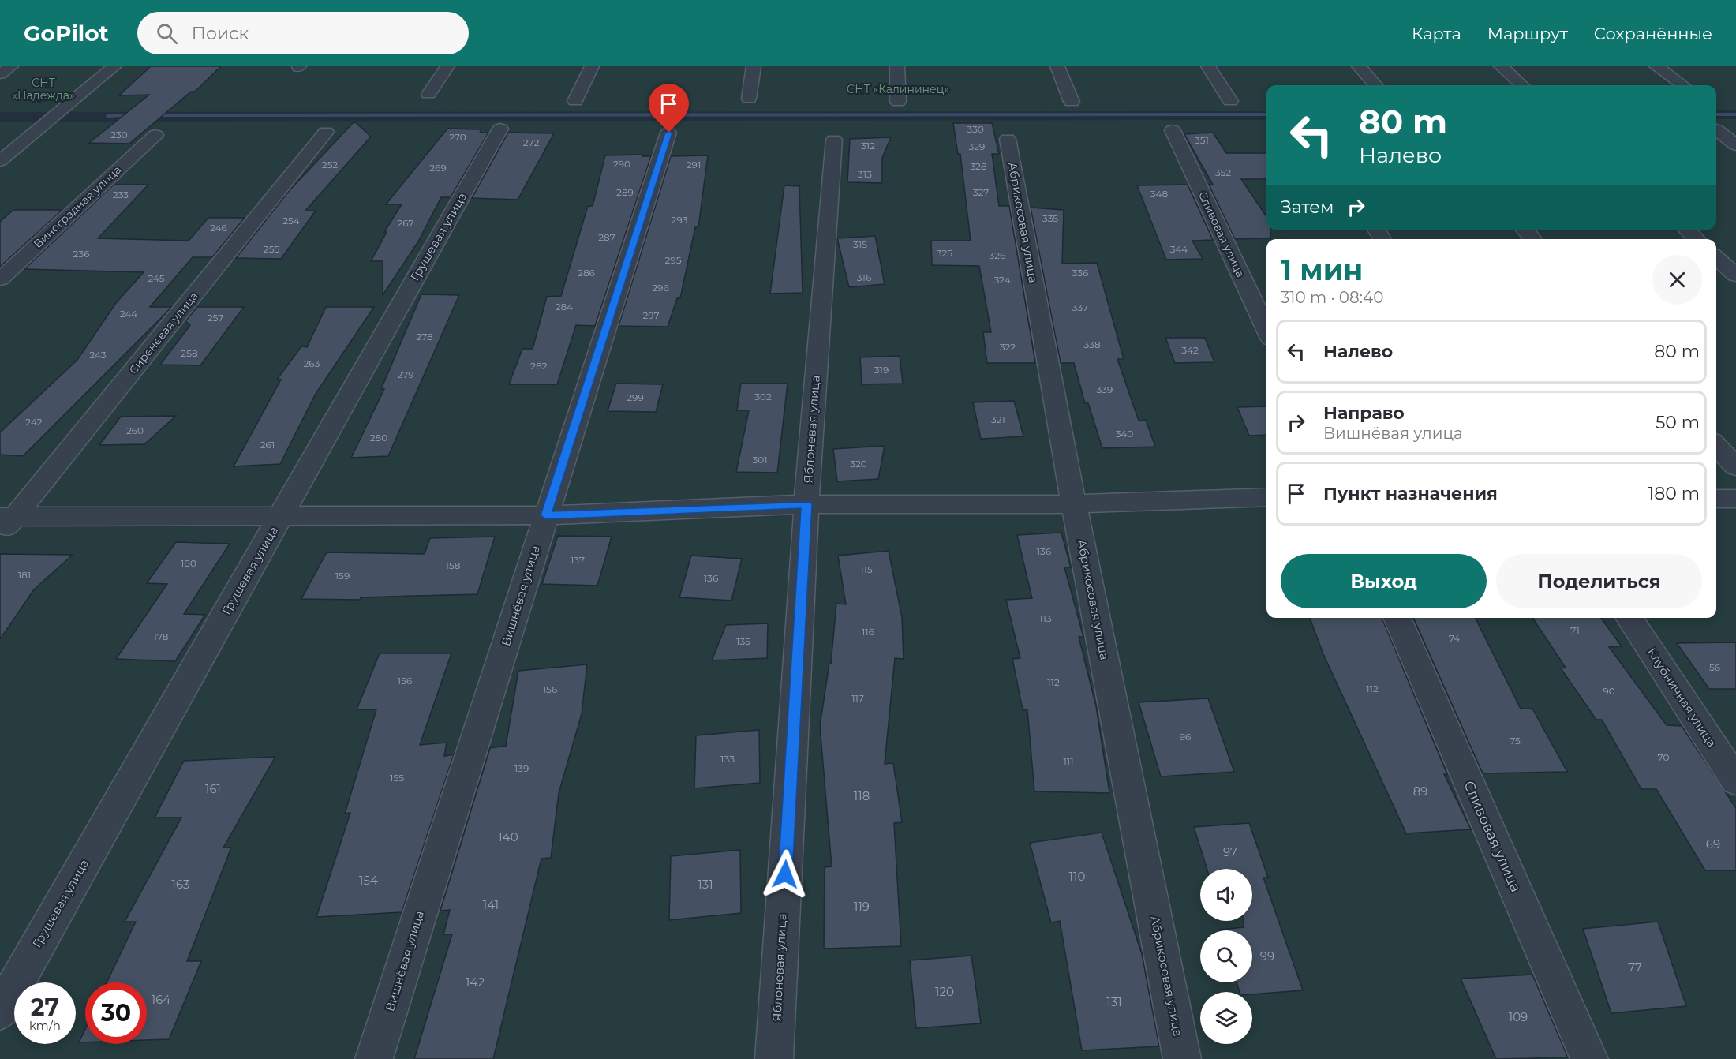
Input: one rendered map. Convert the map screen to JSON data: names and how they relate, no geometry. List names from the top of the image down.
{
  "streets": {
    "street": [
      "Виноградная улица",
      "Абрикосовая улица",
      "Сливовая улица",
      "Грушевая улица",
      "Сиреневая улица",
      "Яблоневая улица",
      "Вишнёвая улица",
      "Клубничная улица"
    ]
  },
  "parks": ["СНТ «Надежда»", "СНТ «Калининец»"],
  "house_numbers": [
    "330",
    "230",
    "270",
    "351",
    "272",
    "312",
    "329",
    "290",
    "252",
    "291",
    "328",
    "269",
    "352",
    "313",
    "289",
    "327",
    "348",
    "233",
    "335",
    "293",
    "254",
    "267",
    "246",
    "287",
    "315",
    "255",
    "344",
    "325",
    "236",
    "326",
    "295",
    "286",
    "336",
    "316",
    "245",
    "324",
    "296",
    "284",
    "337",
    "244",
    "297",
    "257",
    "278",
    "338",
    "322",
    "342",
    "258",
    "243",
    "263",
    "282",
    "319",
    "279",
    "339",
    "302",
    "299",
    "321",
    "242",
    "260",
    "340",
    "280",
    "261",
    "301",
    "320",
    "136",
    "137",
    "180",
    "158",
    "115",
    "181",
    "159",
    "136",
    "113",
    "71",
    "116",
    "178",
    "74",
    "135",
    "56",
    "156",
    "112",
    "112",
    "156",
    "90",
    "117",
    "96",
    "75",
    "70",
    "133",
    "111",
    "139",
    "155",
    "161",
    "89",
    "118",
    "140",
    "69",
    "97",
    "110",
    "154",
    "163",
    "131",
    "141",
    "119",
    "99",
    "77",
    "142",
    "120",
    "164",
    "131",
    "109"
  ],
  "page": {
    "header": "GoPilot",
    "search": "Поиск",
    "nav": ["Карта", "Маршрут", "Сохранённые"],
    "turn": ["80 m", "Налево"],
    "then": "Затем",
    "heading": ["1 мин", "310 m · 08:40"],
    "list": [
      {
        "name": "Налево",
        "value": "80 m"
      },
      {
        "name": "Направо",
        "note": "Вишнёвая улица",
        "value": "50 m"
      },
      {
        "name": "Пункт назначения",
        "value": "180 m"
      }
    ],
    "buttons": ["Выход", "Поделиться"],
    "speed": "27 km/h",
    "limit": "30"
  }
}
